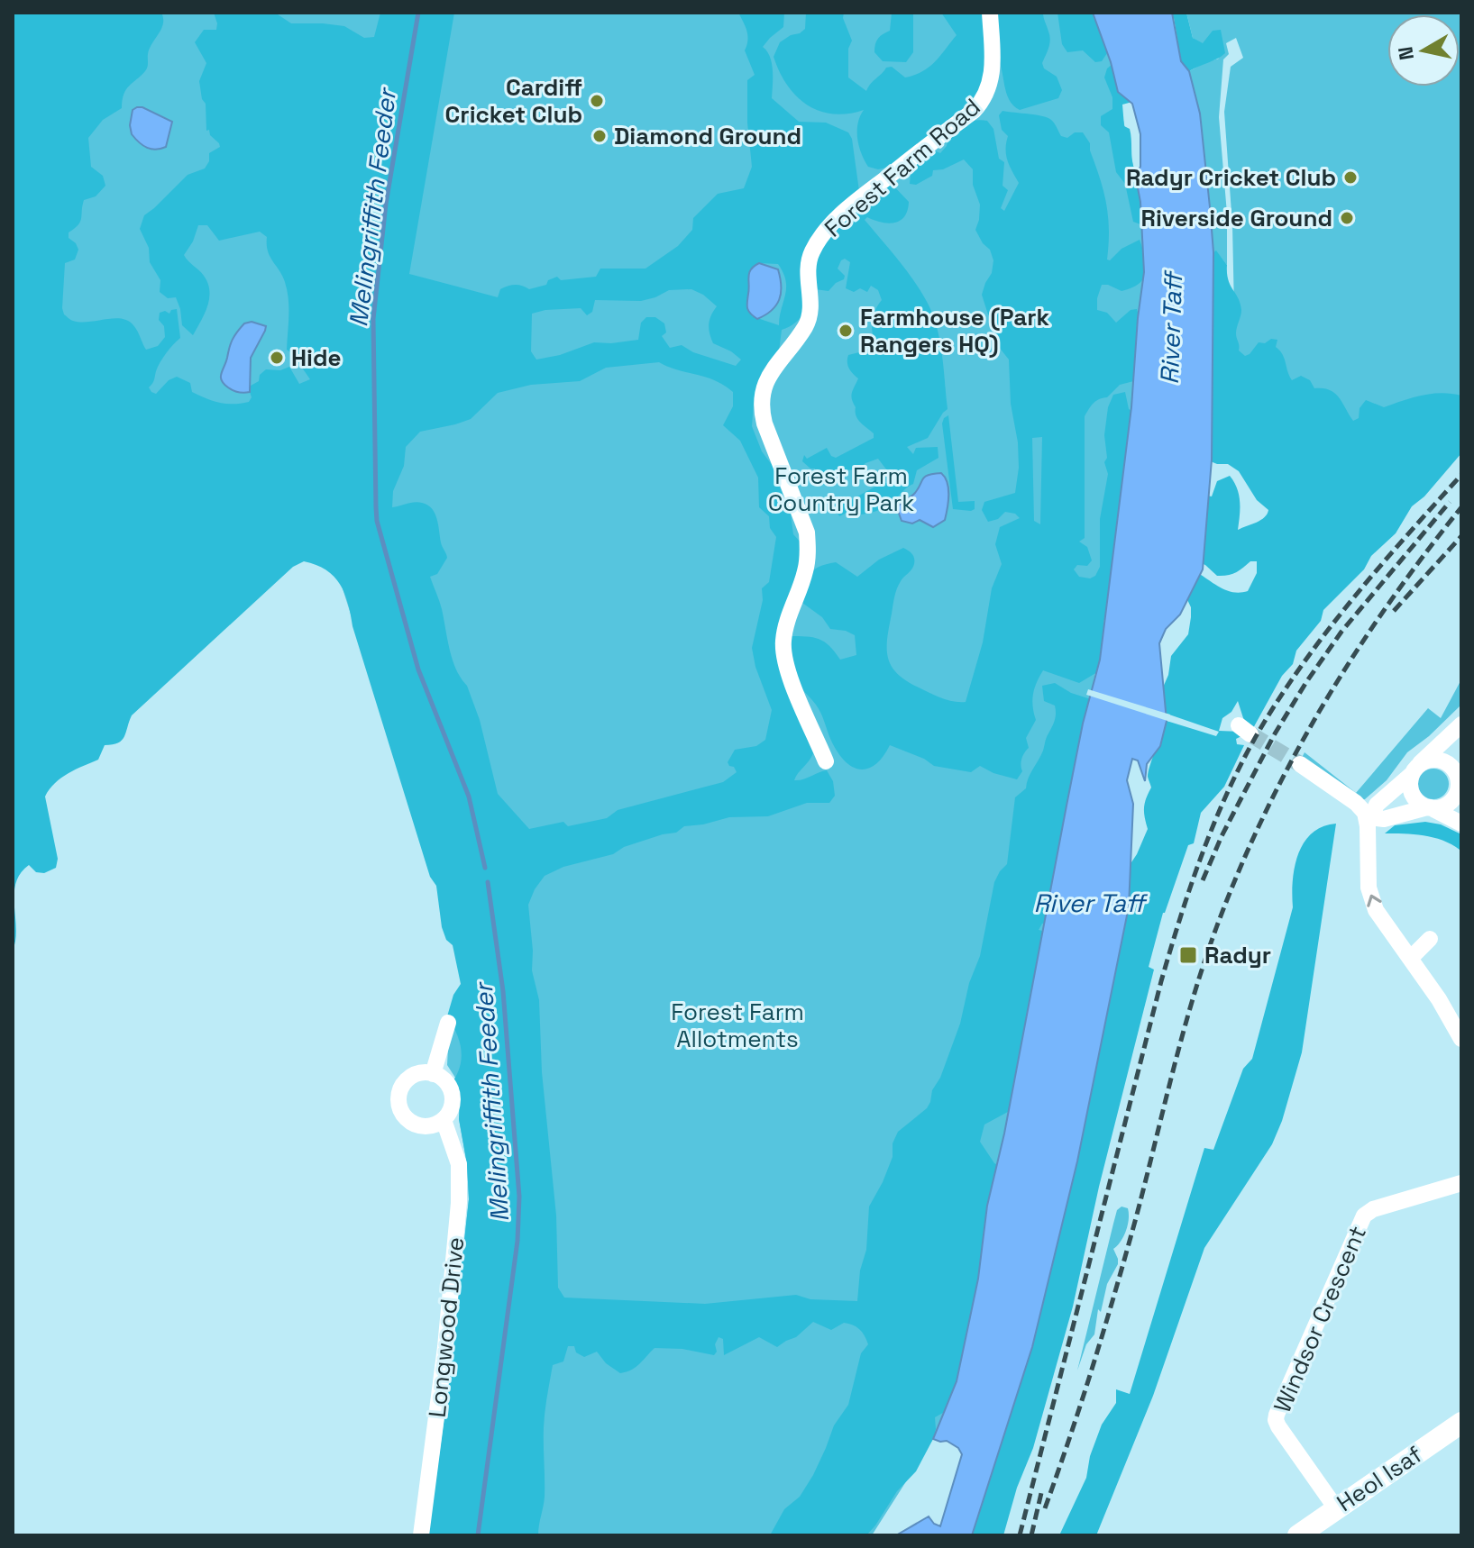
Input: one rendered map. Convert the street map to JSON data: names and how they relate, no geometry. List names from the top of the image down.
{
  "streets": {
    "main road": ["Heol Isaf"],
    "street": ["Forest Farm Road", "Windsor Crescent", "Longwood Drive"]
  },
  "crossings": [
    ["Windsor Crescent", "Heol Isaf"]
  ],
  "water": ["Melingriffith Feeder", "River Taff"],
  "parks": ["Forest Farm Country Park", "Forest Farm Allotments"],
  "places": {
    "other": [
      "Cardiff Cricket Club",
      "Diamond Ground",
      "Radyr Cricket Club",
      "Riverside Ground",
      "Farmhouse (Park Rangers HQ)",
      "Hide"
    ],
    "transit": ["Radyr"]
  },
  "north": "left"
}
